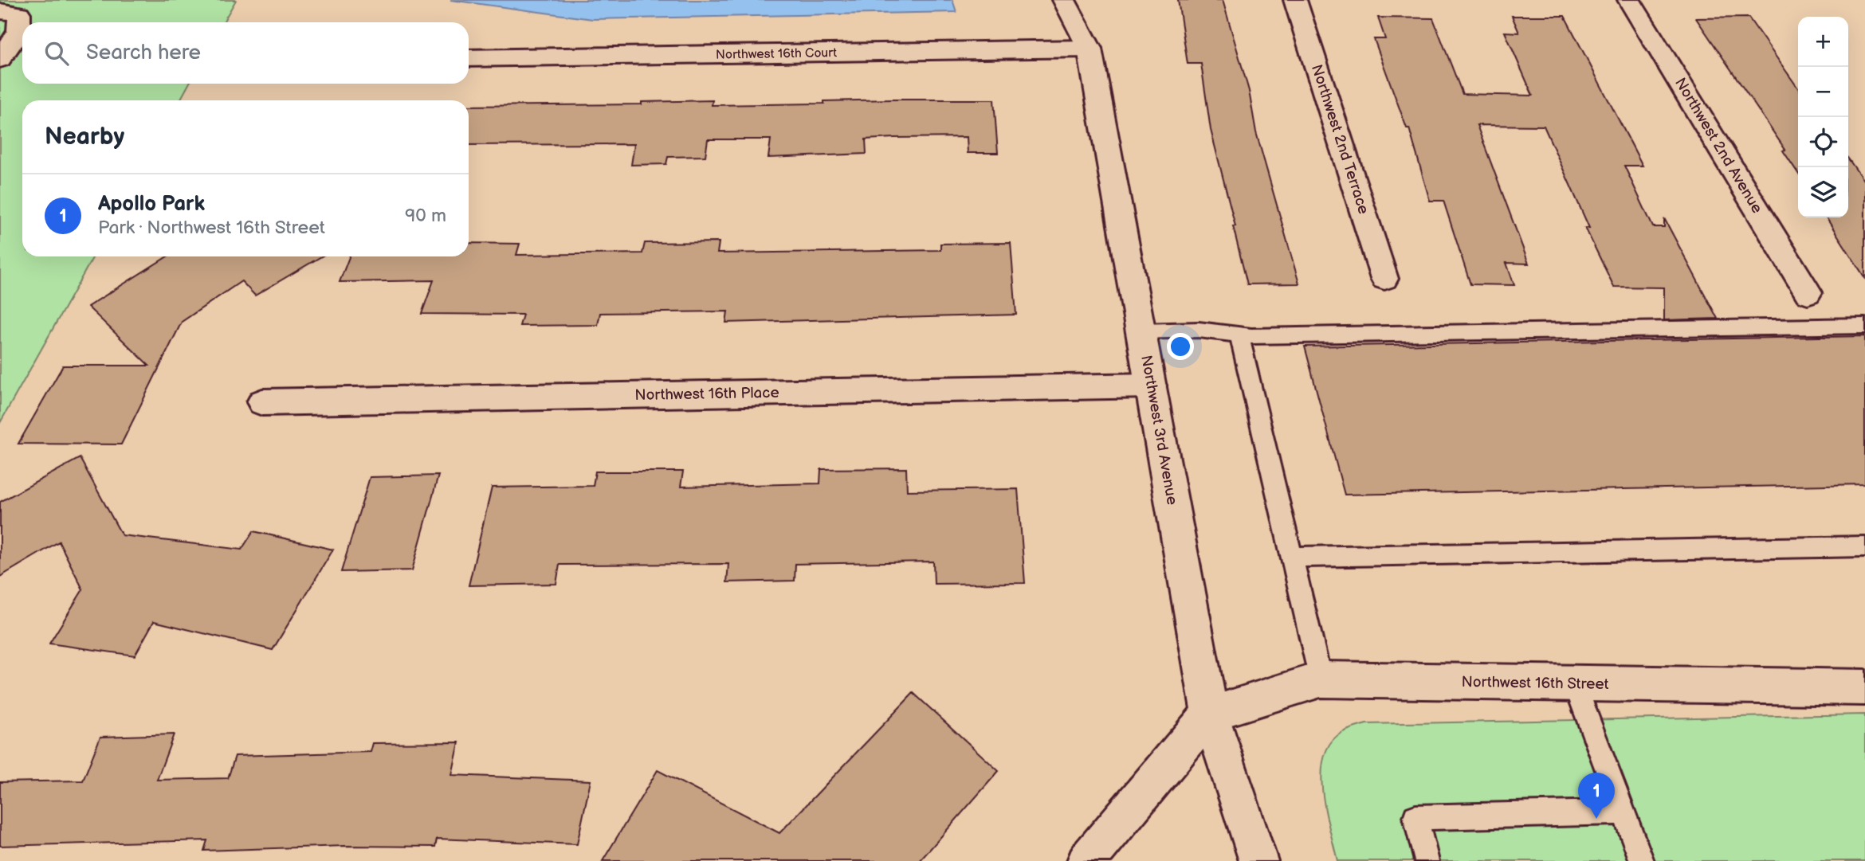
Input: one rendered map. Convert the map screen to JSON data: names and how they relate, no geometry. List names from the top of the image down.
{
  "streets": {
    "street": [
      "Northwest 16th Court",
      "Northwest 2nd Terrace",
      "Northwest 2nd Avenue",
      "Northwest 16th Place",
      "Northwest 3rd Avenue",
      "Northwest 16th Street"
    ]
  },
  "crossings": [
    ["Northwest 16th Court", "Northwest 3rd Avenue"],
    ["Northwest 16th Place", "Northwest 3rd Avenue"],
    ["Northwest 3rd Avenue", "Northwest 16th Street"]
  ],
  "page": {
    "map_buttons": ["+", "−"],
    "search": "Search here",
    "heading": "Nearby",
    "list": [
      {
        "mark": "1",
        "name": "Apollo Park",
        "note": "Park · Northwest 16th Street",
        "value": "90 m"
      }
    ],
    "pins": "1"
  }
}
